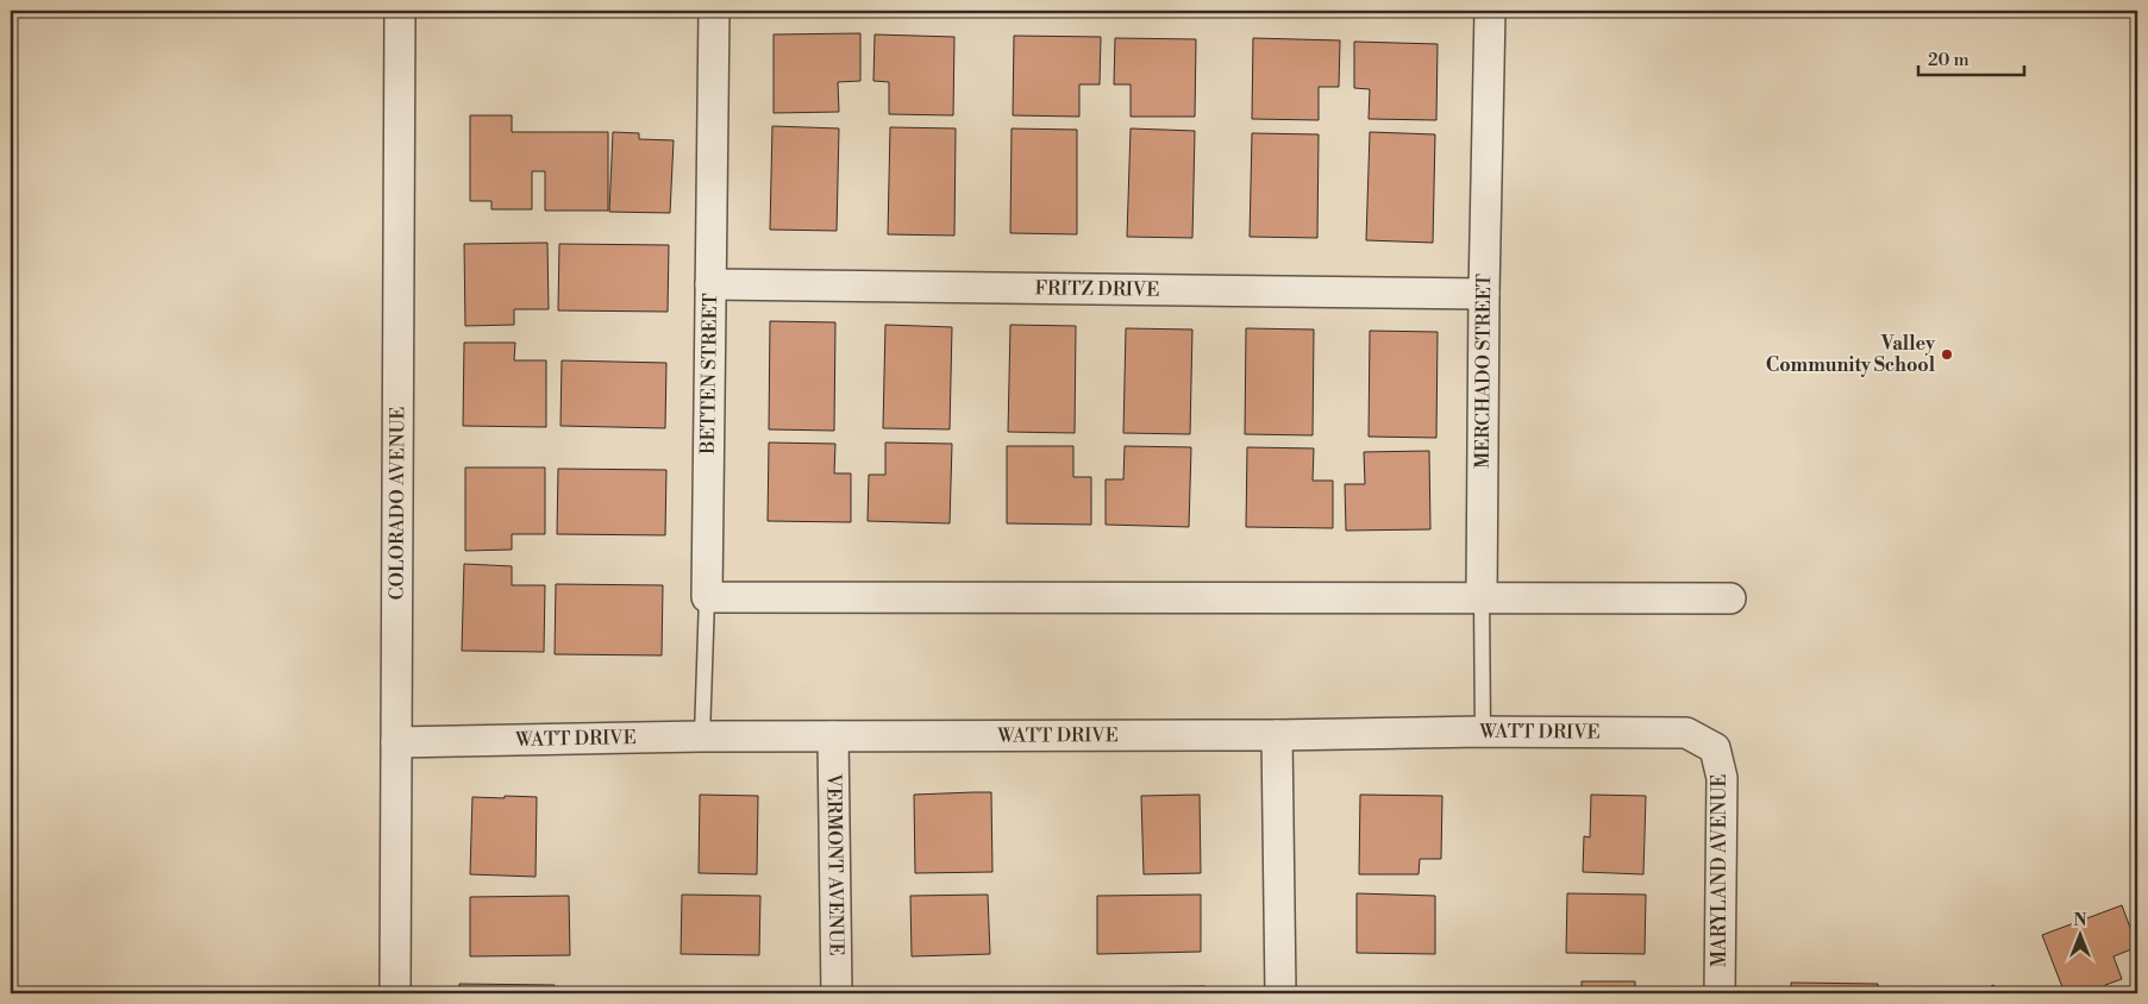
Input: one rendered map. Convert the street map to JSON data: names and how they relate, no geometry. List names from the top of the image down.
{
  "streets": {
    "street": [
      "FRITZ DRIVE",
      "MERCHADO STREET",
      "BETTEN STREET",
      "COLORADO AVENUE",
      "WATT DRIVE",
      "VERMONT AVENUE",
      "MARYLAND AVENUE"
    ]
  },
  "crossings": [
    ["FRITZ DRIVE", "MERCHADO STREET"],
    ["FRITZ DRIVE", "BETTEN STREET"],
    ["MERCHADO STREET", "WATT DRIVE"],
    ["BETTEN STREET", "WATT DRIVE"],
    ["COLORADO AVENUE", "WATT DRIVE"],
    ["WATT DRIVE", "VERMONT AVENUE"],
    ["WATT DRIVE", "MARYLAND AVENUE"]
  ],
  "places": ["Valley Community School"],
  "scale_bar": "20 m",
  "north": "top"
}
